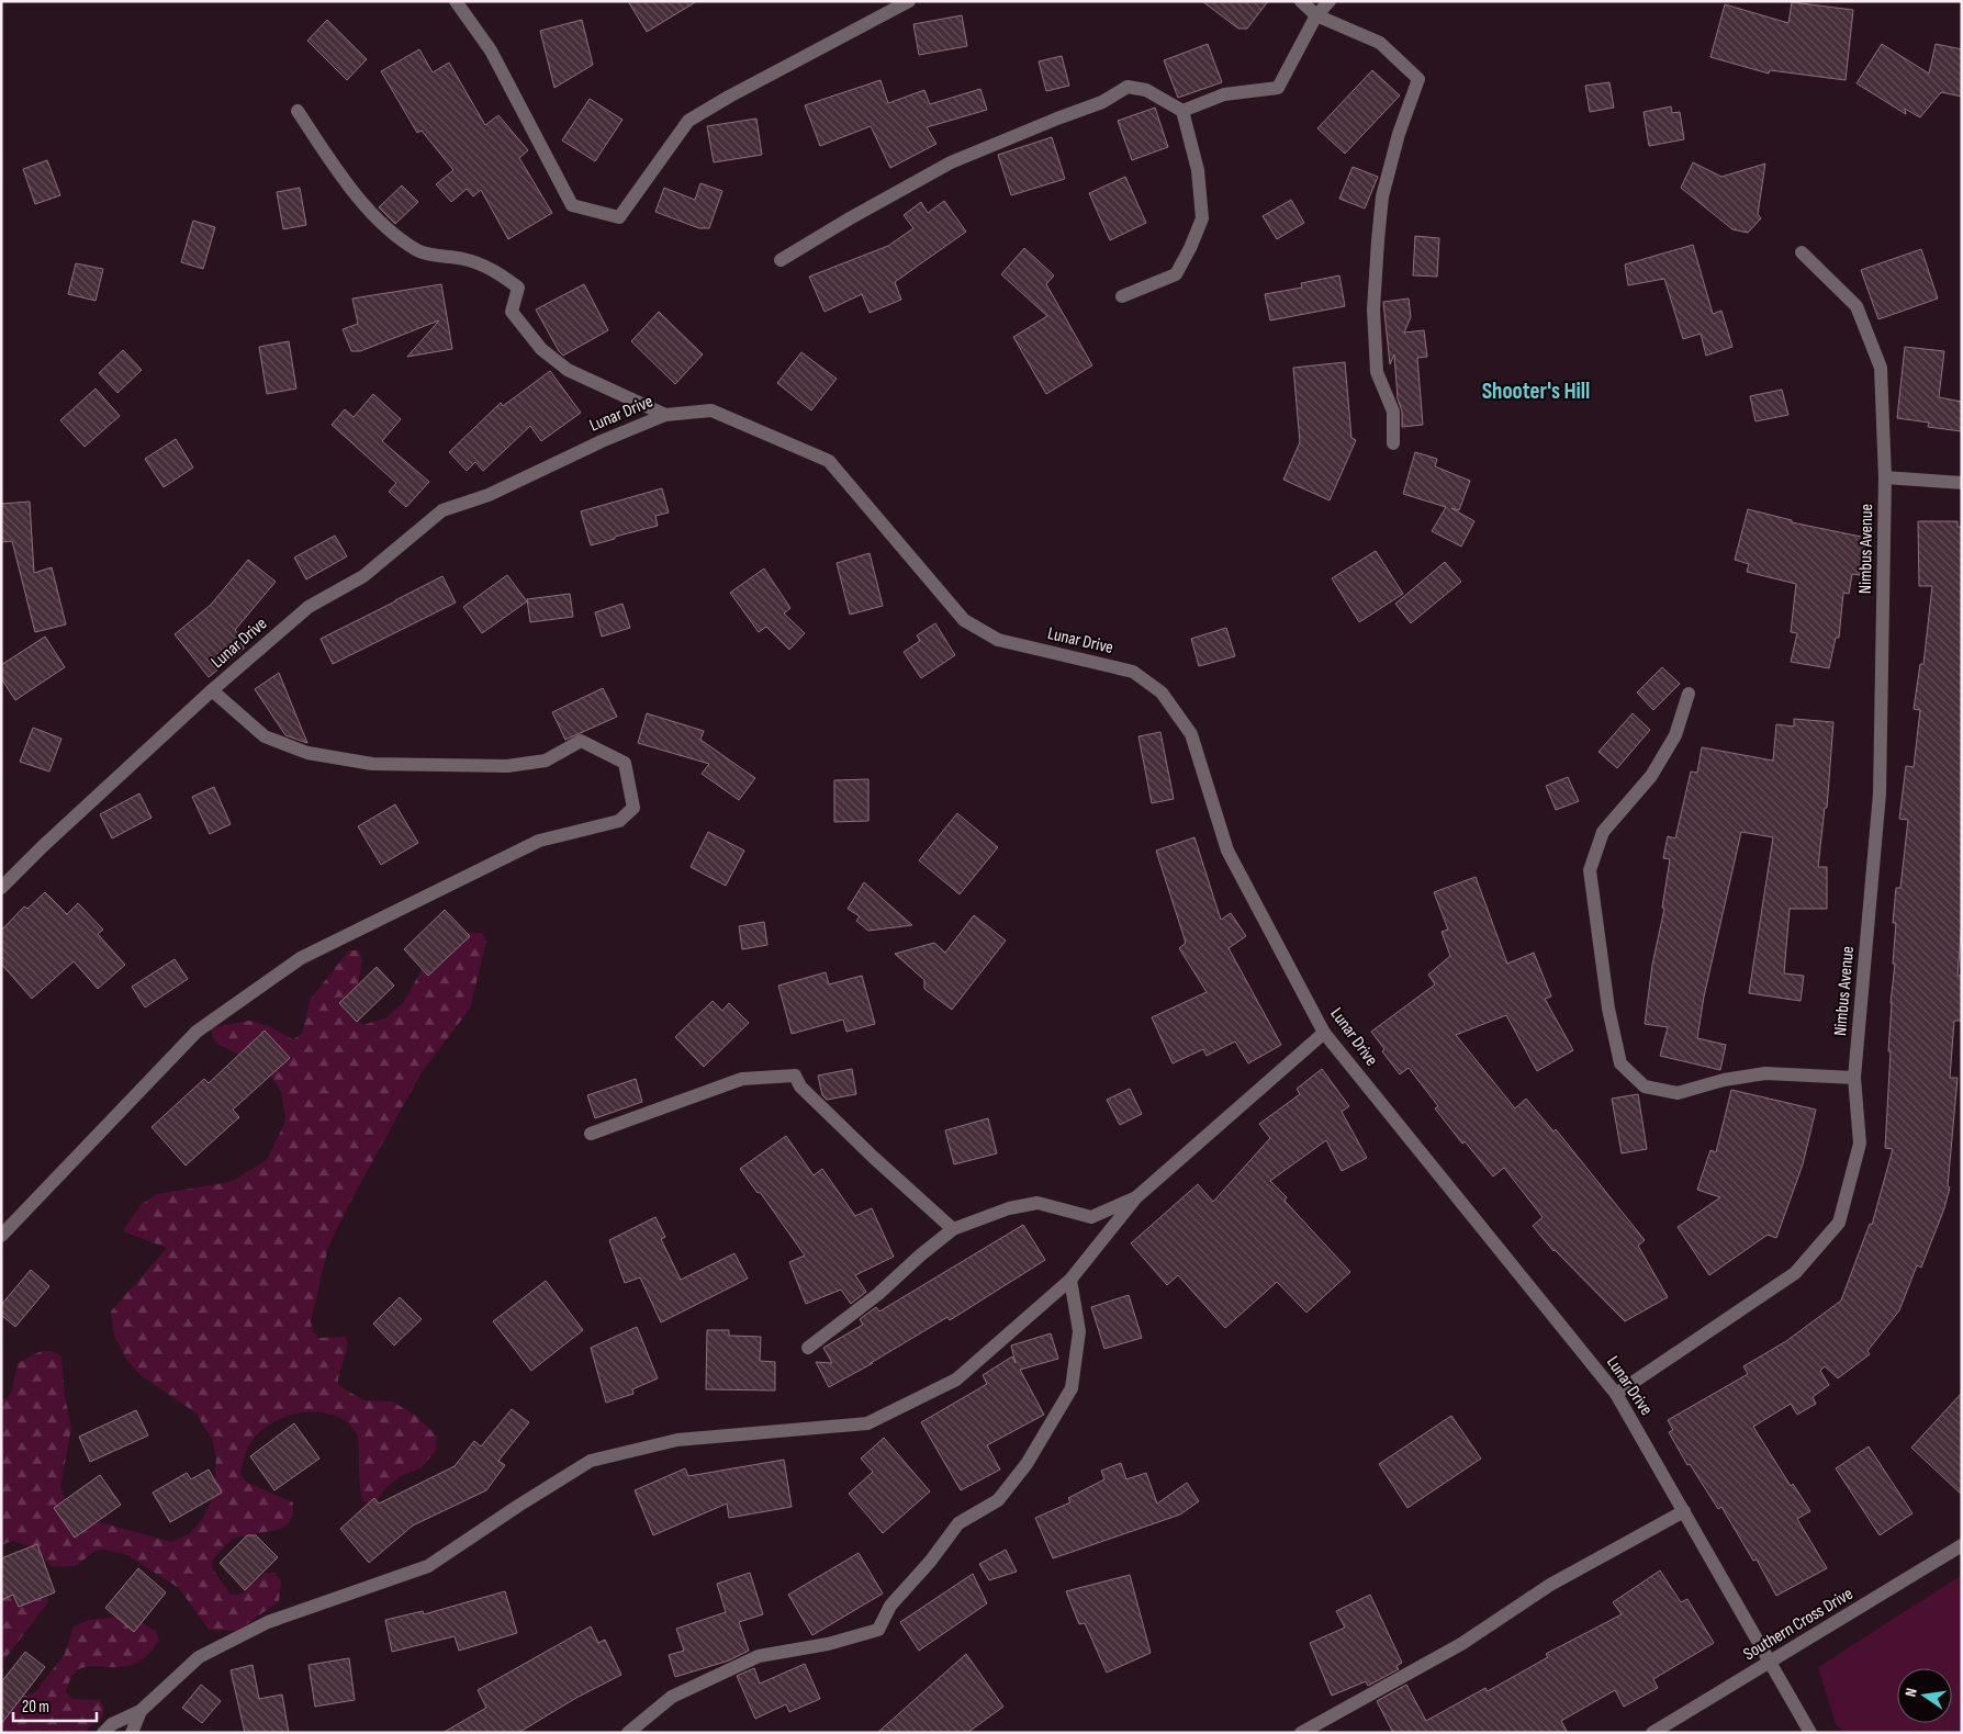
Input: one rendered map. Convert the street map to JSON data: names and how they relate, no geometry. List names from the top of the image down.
{
  "streets": {
    "street": ["Lunar Drive", "Nimbus Avenue", "Southern Cross Drive"]
  },
  "crossings": [
    ["Lunar Drive", "Nimbus Avenue"],
    ["Lunar Drive", "Southern Cross Drive"]
  ],
  "districts": ["Shooter's Hill"],
  "scale_bar": "20 m",
  "north": "left"
}
